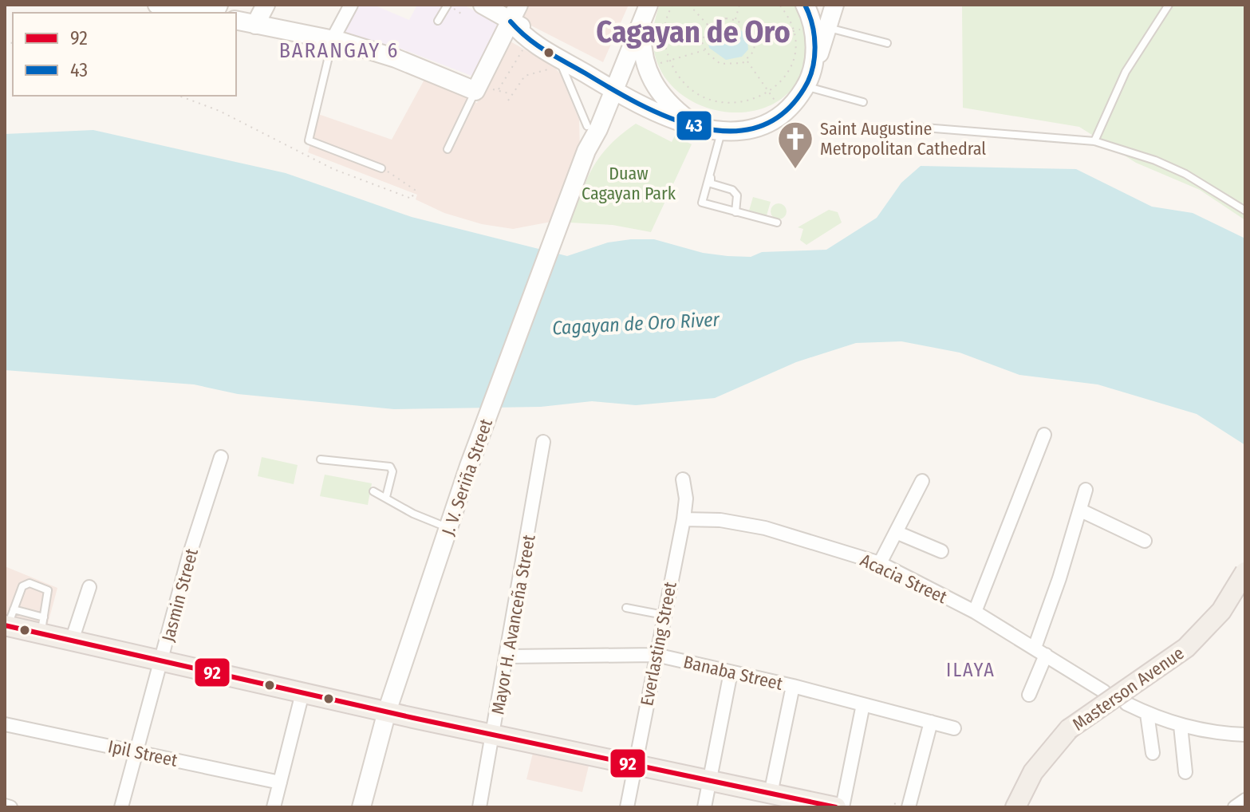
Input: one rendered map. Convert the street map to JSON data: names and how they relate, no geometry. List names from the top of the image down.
{
  "streets": {
    "main road": ["J. V. Seriña Street", "Masterson Avenue"],
    "street": [
      "Acacia Street",
      "Jasmin Street",
      "Mayor H. Avanceña Street",
      "Everlasting Street",
      "Banaba Street",
      "Ipil Street"
    ]
  },
  "crossings": [
    ["Acacia Street", "Everlasting Street"],
    ["Jasmin Street", "Ipil Street"],
    ["Mayor H. Avanceña Street", "Banaba Street"],
    ["Everlasting Street", "Banaba Street"]
  ],
  "districts": ["Cagayan de Oro", "BARANGAY 6", "ILAYA"],
  "water": ["Cagayan de Oro River"],
  "parks": ["Duaw Cagayan Park"],
  "places": {
    "church": ["Saint Augustine Metropolitan Cathedral"]
  },
  "lines": ["transit line 43", "transit line 92"],
  "legend": ["92", "43"]
}
